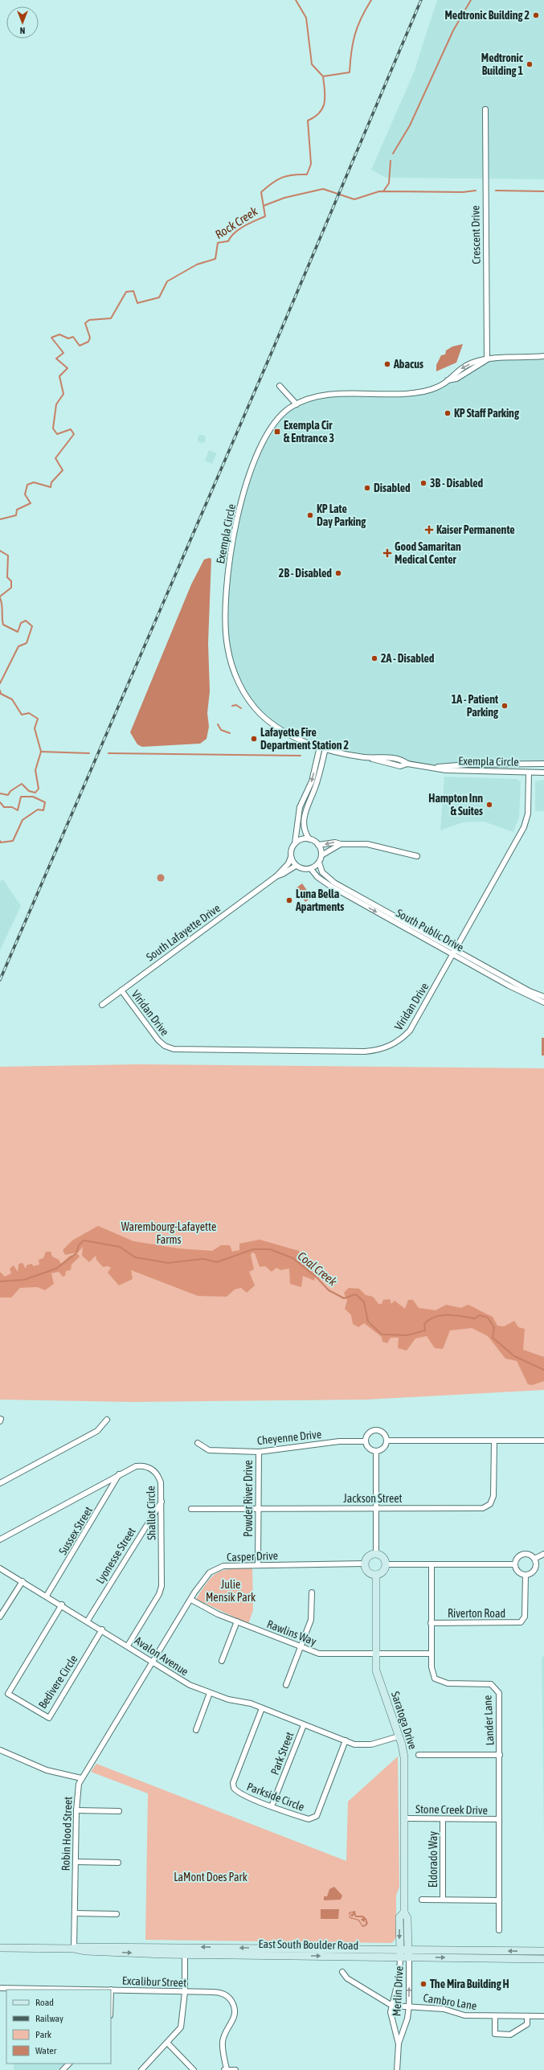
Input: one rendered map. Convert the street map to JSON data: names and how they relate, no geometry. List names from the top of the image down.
{
  "streets": {
    "main road": ["Saratoga Drive", "East South Boulder Road"],
    "street": [
      "Crescent Drive",
      "Exempla Circle",
      "South Public Drive",
      "South Lafayette Drive",
      "Viridan Drive",
      "Cheyenne Drive",
      "Powder River Drive",
      "Jackson Street",
      "Shallot Circle",
      "Sussex Street",
      "Lyonesse Street",
      "Casper Drive",
      "Riverton Road",
      "Rawlins Way",
      "Avalon Avenue",
      "Bedivere Circle",
      "Lander Lane",
      "Park Street",
      "Parkside Circle",
      "Stone Creek Drive",
      "Robin Hood Street",
      "Eldorado Way",
      "Excalibur Street",
      "Merlin Drive",
      "Cambro Lane"
    ]
  },
  "crossings": [
    ["Crescent Drive", "Exempla Circle"],
    ["Exempla Circle", "Viridan Drive"],
    ["South Public Drive", "South Lafayette Drive"],
    ["South Public Drive", "Viridan Drive"],
    ["South Lafayette Drive", "Viridan Drive"],
    ["Cheyenne Drive", "Powder River Drive"],
    ["Powder River Drive", "Jackson Street"],
    ["Powder River Drive", "Casper Drive"],
    ["Shallot Circle", "Sussex Street"],
    ["Shallot Circle", "Lyonesse Street"],
    ["Shallot Circle", "Avalon Avenue"],
    ["Sussex Street", "Avalon Avenue"],
    ["Lyonesse Street", "Avalon Avenue"],
    ["Casper Drive", "Rawlins Way"],
    ["Casper Drive", "Avalon Avenue"],
    ["Casper Drive", "Saratoga Drive"],
    ["Casper Drive", "Robin Hood Street"],
    ["Riverton Road", "Lander Lane"],
    ["Rawlins Way", "Saratoga Drive"],
    ["Rawlins Way", "Lander Lane"],
    ["Avalon Avenue", "Bedivere Circle"],
    ["Avalon Avenue", "Saratoga Drive"],
    ["Avalon Avenue", "Park Street"],
    ["Avalon Avenue", "Parkside Circle"],
    ["Avalon Avenue", "Robin Hood Street"],
    ["Saratoga Drive", "Stone Creek Drive"],
    ["Saratoga Drive", "East South Boulder Road"],
    ["Saratoga Drive", "Merlin Drive"],
    ["Lander Lane", "Stone Creek Drive"],
    ["Park Street", "Parkside Circle"],
    ["Stone Creek Drive", "Eldorado Way"],
    ["Robin Hood Street", "East South Boulder Road"],
    ["East South Boulder Road", "Merlin Drive"],
    ["Merlin Drive", "Cambro Lane"]
  ],
  "water": ["Rock Creek", "Coal Creek"],
  "parks": ["Warembourg-Lafayette Farms", "Julie Mensik Park", "LaMont Does Park"],
  "places": {
    "other": [
      "Medtronic Building 2",
      "Medtronic Building 1",
      "Abacus",
      "KP Staff Parking",
      "3B - Disabled",
      "Disabled",
      "KP Late Day Parking",
      "2B - Disabled",
      "2A - Disabled",
      "1A - Patient Parking",
      "Lafayette Fire Department Station 2",
      "Hampton Inn & Suites",
      "Luna Bella Apartments",
      "The Mira Building H"
    ],
    "transit": ["Exempla Cir & Entrance 3"],
    "health": ["Kaiser Permanente", "Good Samaritan Medical Center"]
  },
  "legend": [
    "Road",
    "Railway",
    "Park",
    "Water"
  ],
  "north": "bottom"
}
